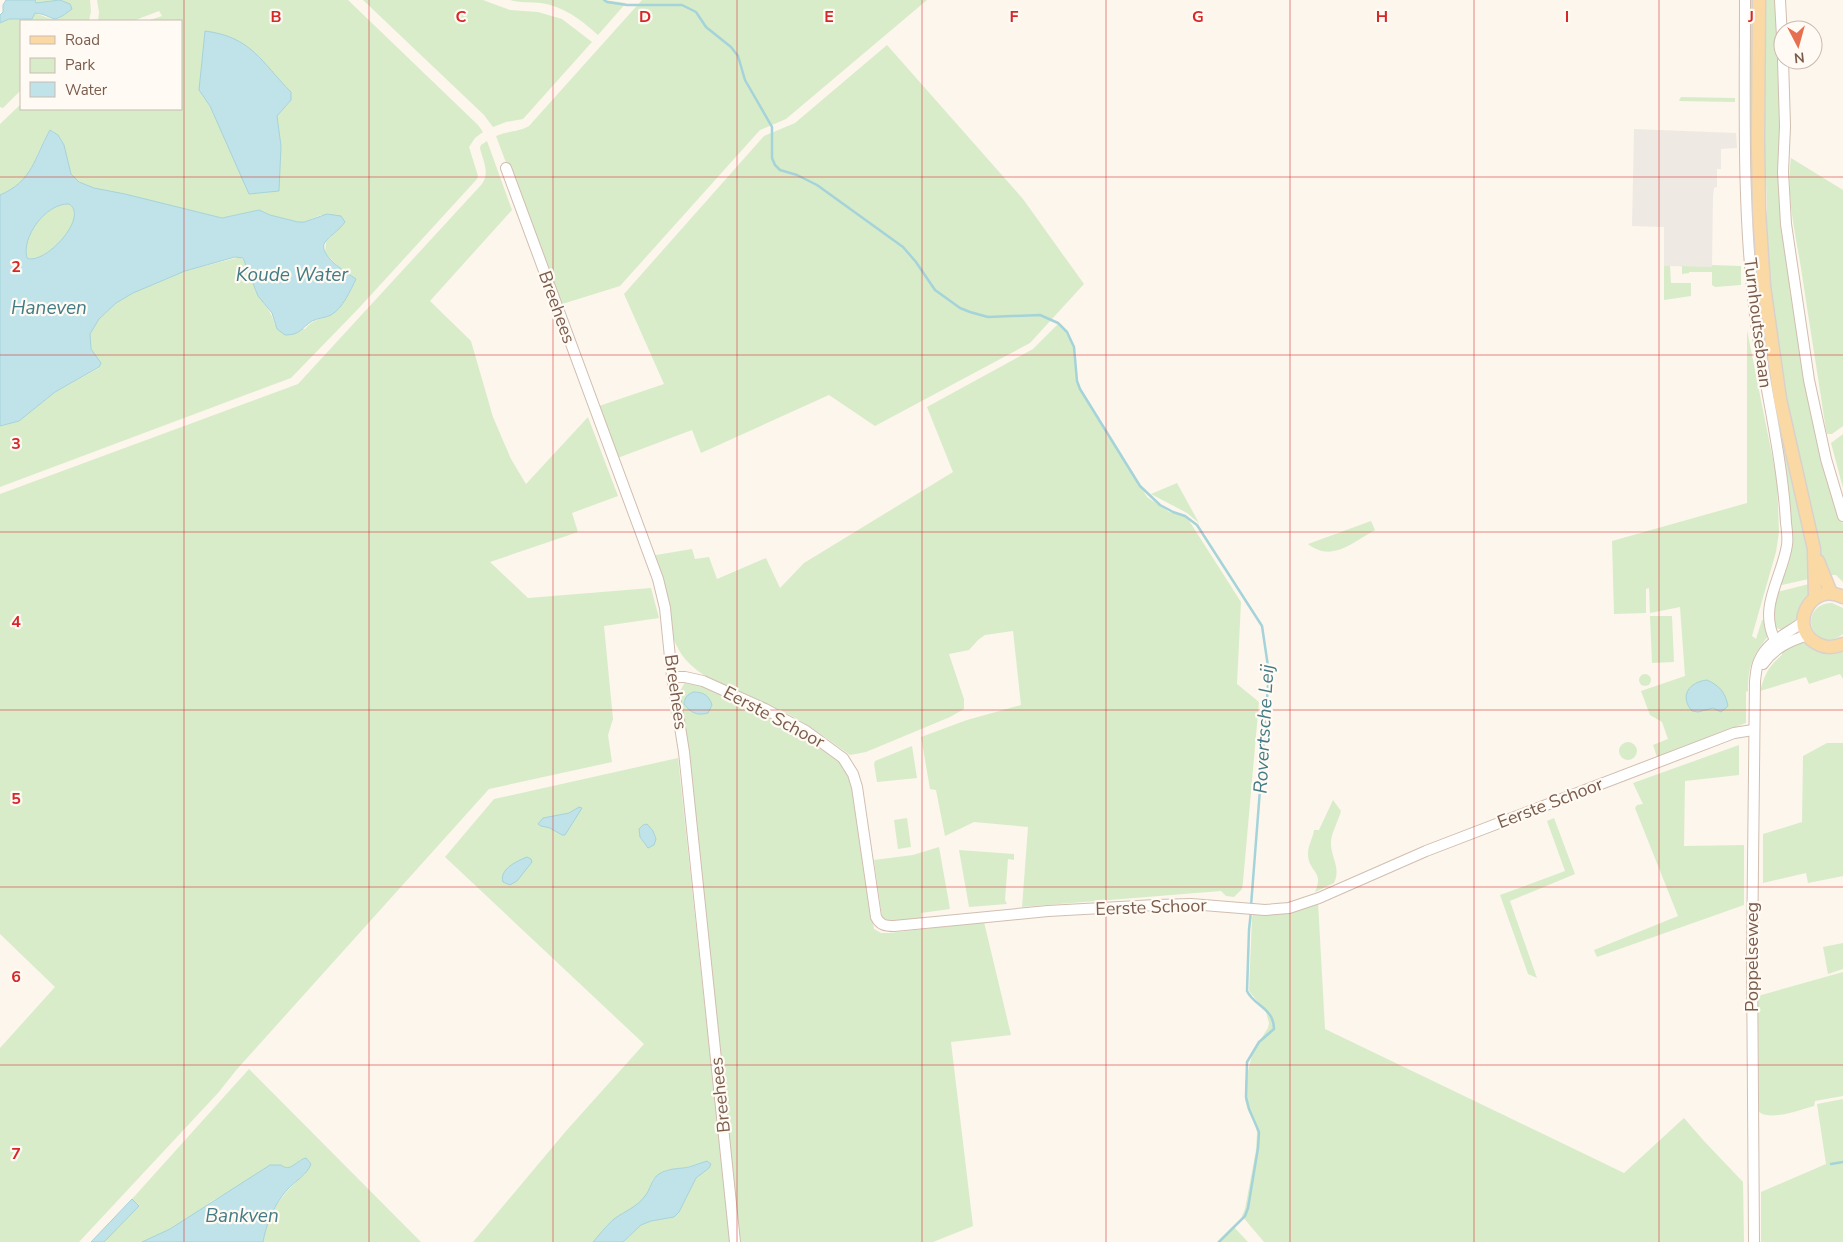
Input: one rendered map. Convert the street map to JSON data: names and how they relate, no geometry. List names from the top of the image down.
{
  "streets": {
    "main road": ["Turnhoutsebaan"],
    "street": ["Breehees", "Eerste Schoor", "Poppelseweg"]
  },
  "crossings": [
    ["Breehees", "Eerste Schoor"],
    ["Turnhoutsebaan", "Poppelseweg"],
    ["Eerste Schoor", "Poppelseweg"]
  ],
  "water": [
    "Koude Water",
    "Haneven",
    "Rovertsche Leij",
    "Bankven"
  ],
  "legend": ["Road", "Park", "Water"],
  "north": "bottom",
  "grid": {
    "columns": [
      "B",
      "C",
      "D",
      "E",
      "F",
      "G",
      "H",
      "I",
      "J"
    ],
    "rows": [
      "2",
      "3",
      "4",
      "5",
      "6",
      "7"
    ]
  }
}
